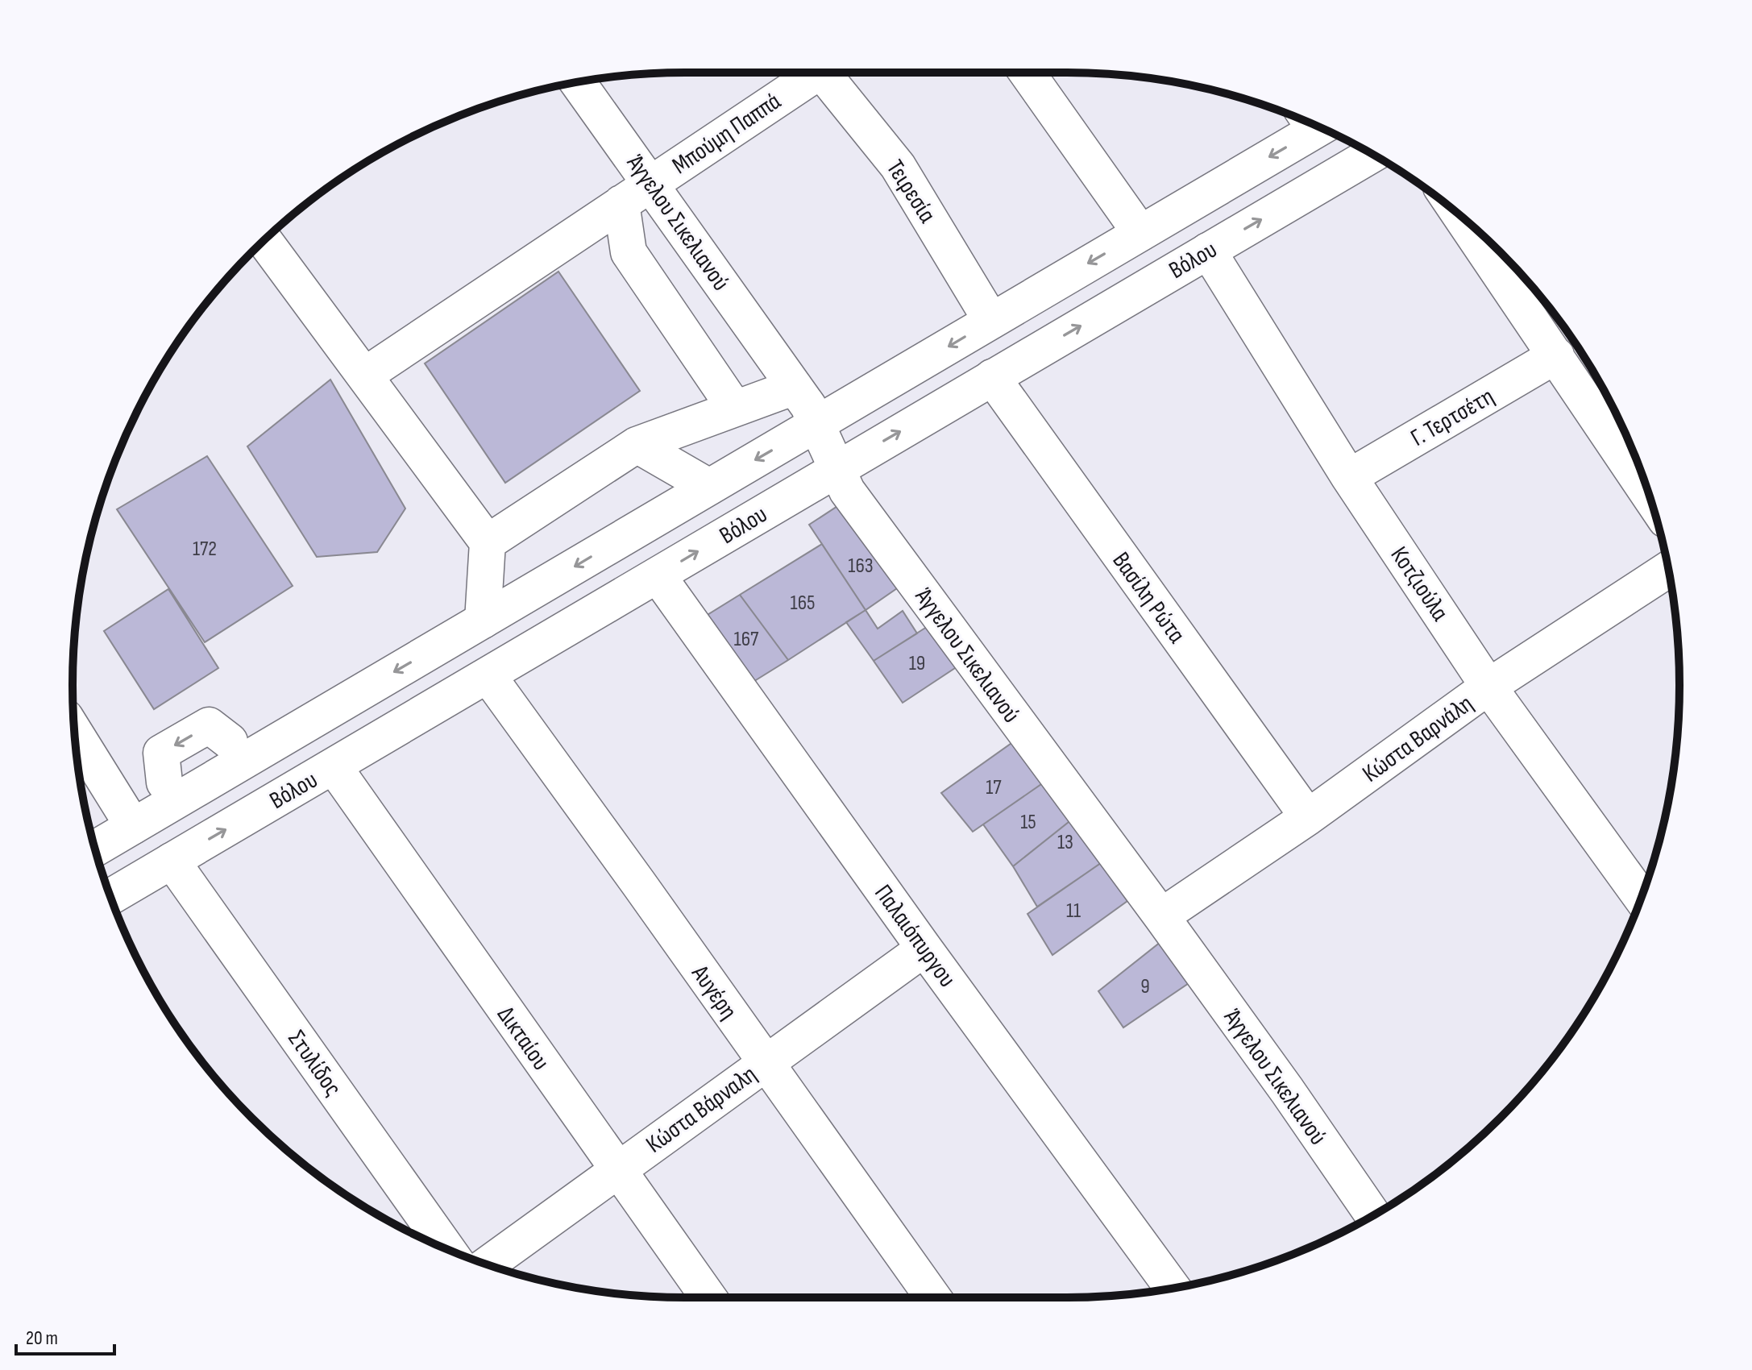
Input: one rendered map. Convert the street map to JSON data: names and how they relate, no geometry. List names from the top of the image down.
{
  "streets": {
    "street": [
      "Μπούμη Παππά",
      "Τειρεσία",
      "Άγγελου Σικελιανού",
      "Βόλου",
      "Γ. Τερτσέτη",
      "Κοτζιούλα",
      "Βασίλη Ρώτα",
      "Κώστα Βαρνάλη",
      "Παλαιόπυργου",
      "Αυγέρη",
      "Δικταίου",
      "Στυλίδος",
      "Κώστα Βάρναλη"
    ]
  },
  "crossings": [
    ["Μπούμη Παππά", "Άγγελου Σικελιανού"],
    ["Τειρεσία", "Βόλου"],
    ["Άγγελου Σικελιανού", "Βόλου"],
    ["Άγγελου Σικελιανού", "Κώστα Βαρνάλη"],
    ["Βόλου", "Κοτζιούλα"],
    ["Βόλου", "Βασίλη Ρώτα"],
    ["Βόλου", "Παλαιόπυργου"],
    ["Βόλου", "Αυγέρη"],
    ["Βόλου", "Δικταίου"],
    ["Βόλου", "Στυλίδος"],
    ["Γ. Τερτσέτη", "Κοτζιούλα"],
    ["Κοτζιούλα", "Κώστα Βαρνάλη"],
    ["Βασίλη Ρώτα", "Κώστα Βαρνάλη"],
    ["Παλαιόπυργου", "Κώστα Βάρναλη"],
    ["Αυγέρη", "Κώστα Βάρναλη"],
    ["Δικταίου", "Κώστα Βάρναλη"]
  ],
  "house_numbers": [
    "172",
    "163",
    "165",
    "167",
    "19",
    "17",
    "15",
    "13",
    "11",
    "9"
  ],
  "scale_bar": "20 m"
}
